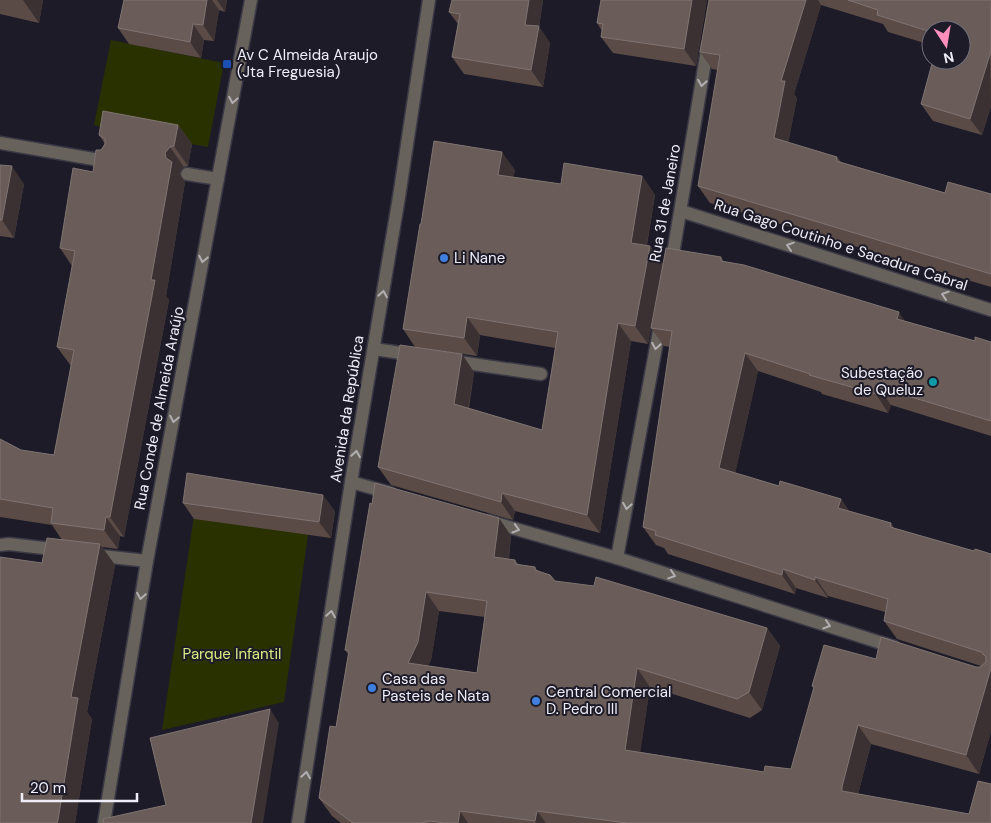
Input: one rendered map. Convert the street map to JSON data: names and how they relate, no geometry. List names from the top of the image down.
{
  "streets": {
    "street": [
      "Rua 31 de Janeiro",
      "Rua Gago Coutinho e Sacadura Cabral",
      "Rua Conde de Almeida Araújo",
      "Avenida da República"
    ]
  },
  "crossings": [
    ["Rua 31 de Janeiro", "Rua Gago Coutinho e Sacadura Cabral"]
  ],
  "one_way": [
    "Rua 31 de Janeiro",
    "Rua Gago Coutinho e Sacadura Cabral",
    "Rua Conde de Almeida Araújo",
    "Avenida da República"
  ],
  "parks": ["Parque Infantil"],
  "places": {
    "transit": ["Av C Almeida Araujo (Jta Freguesia)"],
    "other": [
      "Li Nane",
      "Subestação de Queluz",
      "Casa das Pasteis de Nata",
      "Central Comercial D. Pedro III"
    ]
  },
  "scale_bar": "20 m",
  "north": "bottom"
}
